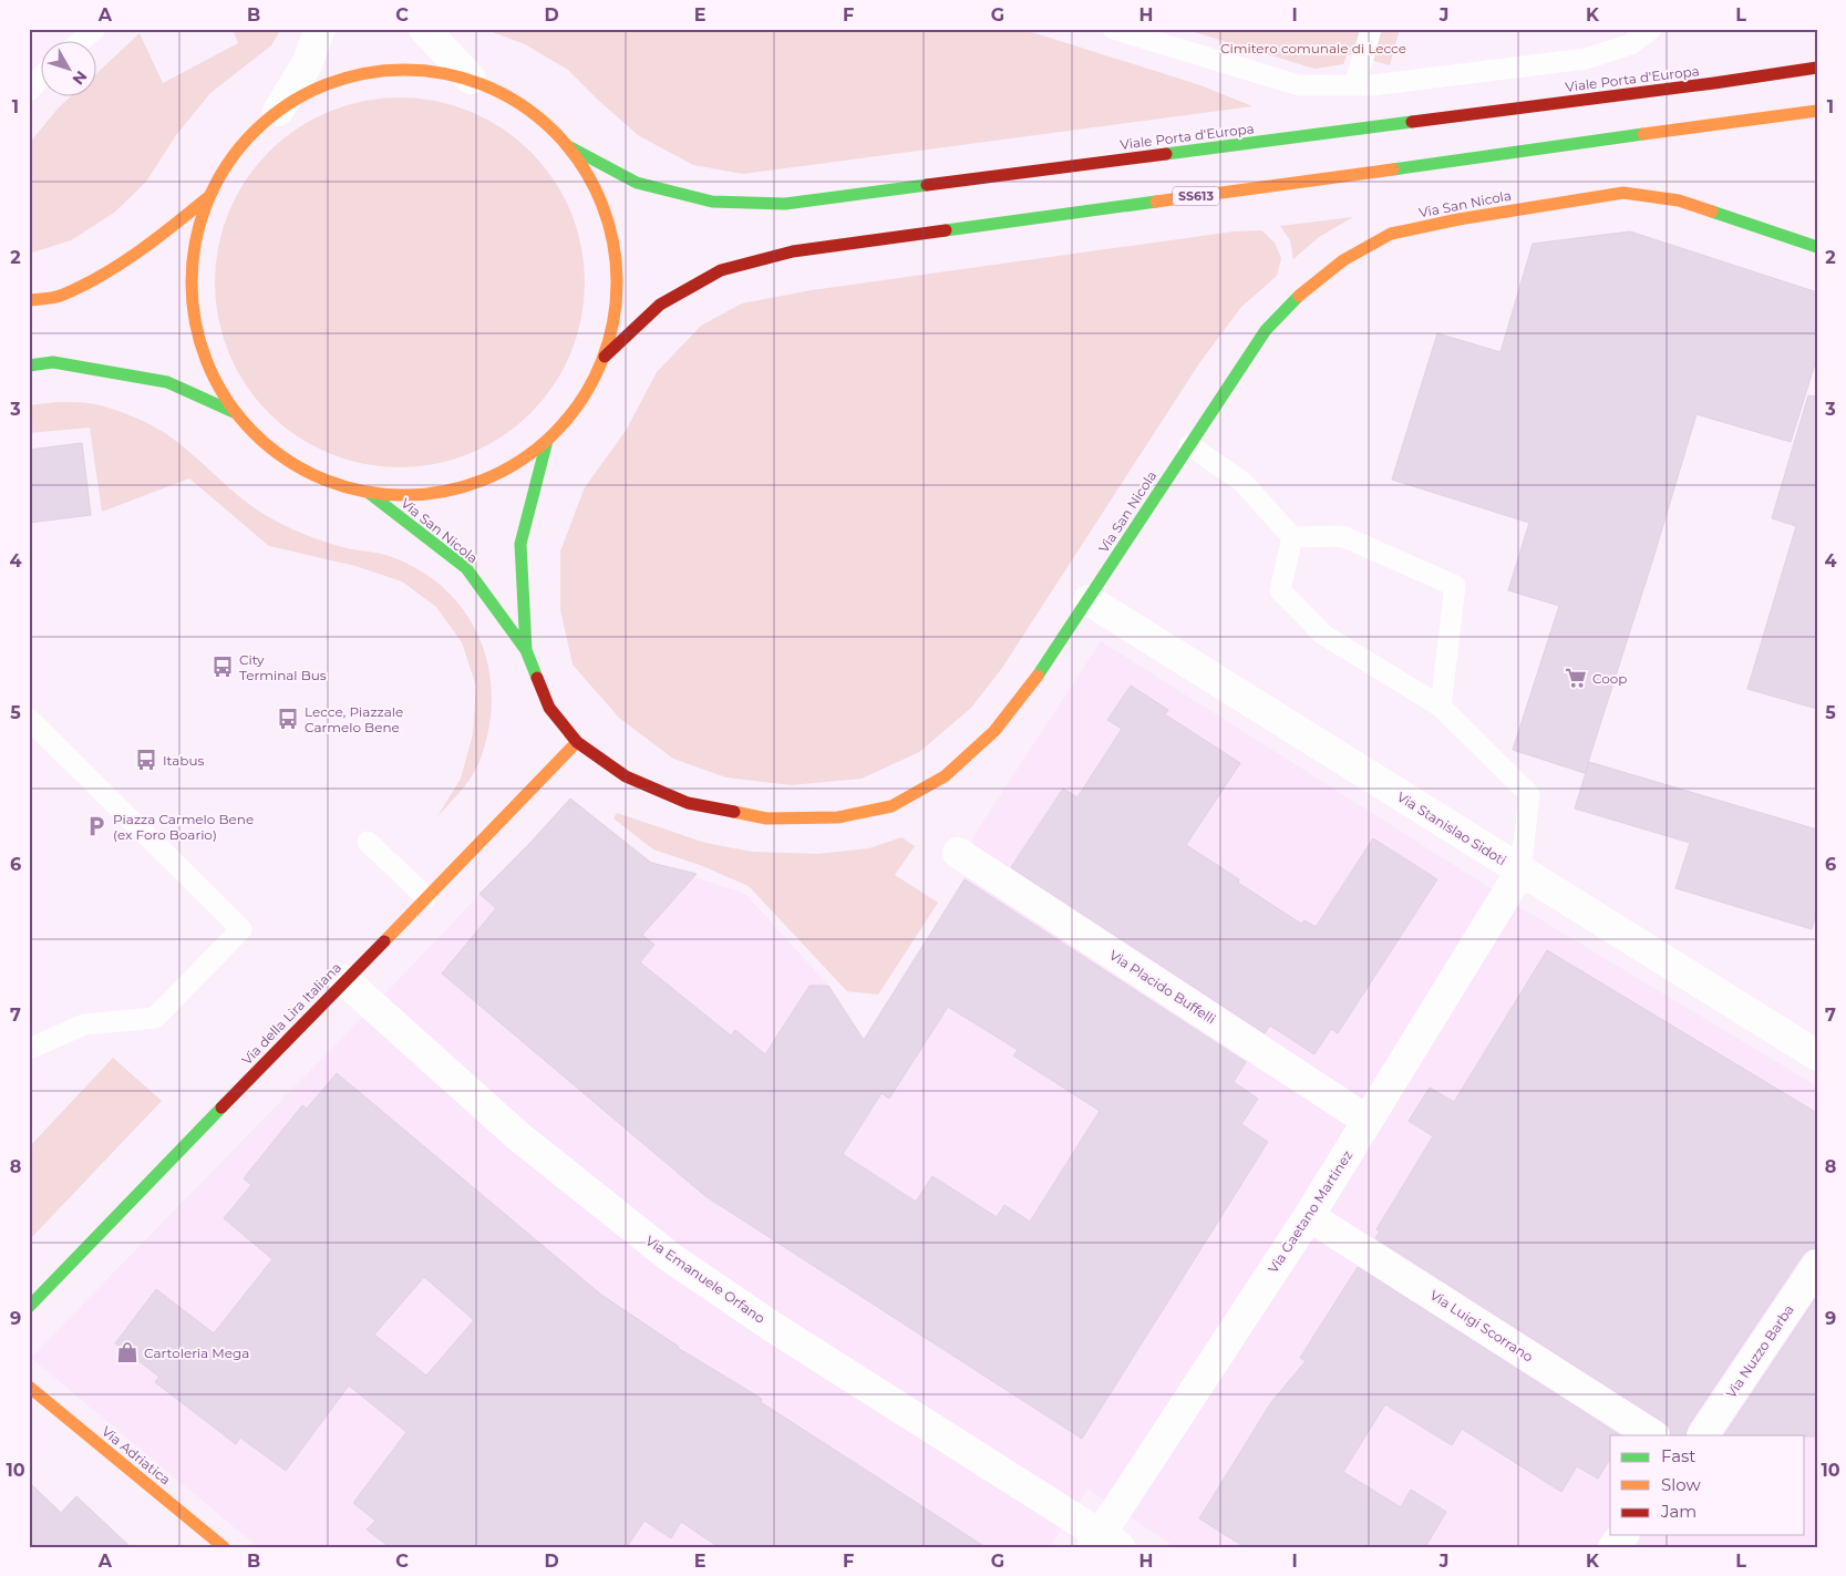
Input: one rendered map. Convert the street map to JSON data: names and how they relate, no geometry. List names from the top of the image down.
{
  "streets": {
    "main road": [
      "Viale Porta d'Europa",
      "SS613",
      "Via San Nicola",
      "Via della Lira Italiana",
      "Via Adriatica"
    ],
    "street": [
      "Via Stanislao Sidoti",
      "Via Placido Buffelli",
      "Via Gaetano Martinez",
      "Via Emanuele Orfano",
      "Via Luigi Scorrano",
      "Via Nuzzo Barba"
    ]
  },
  "crossings": [
    ["Viale Porta d'Europa", "Via San Nicola"],
    ["Via San Nicola", "Via Stanislao Sidoti"],
    ["Via San Nicola", "Via della Lira Italiana"],
    ["Via Stanislao Sidoti", "Via Gaetano Martinez"],
    ["Via Placido Buffelli", "Via Gaetano Martinez"],
    ["Via della Lira Italiana", "Via Emanuele Orfano"],
    ["Via Gaetano Martinez", "Via Emanuele Orfano"],
    ["Via Gaetano Martinez", "Via Luigi Scorrano"]
  ],
  "parks": ["Cimitero comunale di Lecce"],
  "places": {
    "bus stop": ["City Terminal Bus", "Lecce, Piazzale Carmelo Bene", "Itabus"],
    "supermarket": ["Coop"],
    "parking": ["Piazza Carmelo Bene (ex Foro Boario)"],
    "shop": ["Cartoleria Mega"]
  },
  "legend": ["Fast", "Slow", "Jam"],
  "north": "bottom right",
  "grid": {
    "columns": [
      "A",
      "B",
      "C",
      "D",
      "E",
      "F",
      "G",
      "H",
      "I",
      "J",
      "K",
      "L"
    ],
    "rows": [
      "1",
      "2",
      "3",
      "4",
      "5",
      "6",
      "7",
      "8",
      "9",
      "10"
    ]
  }
}
